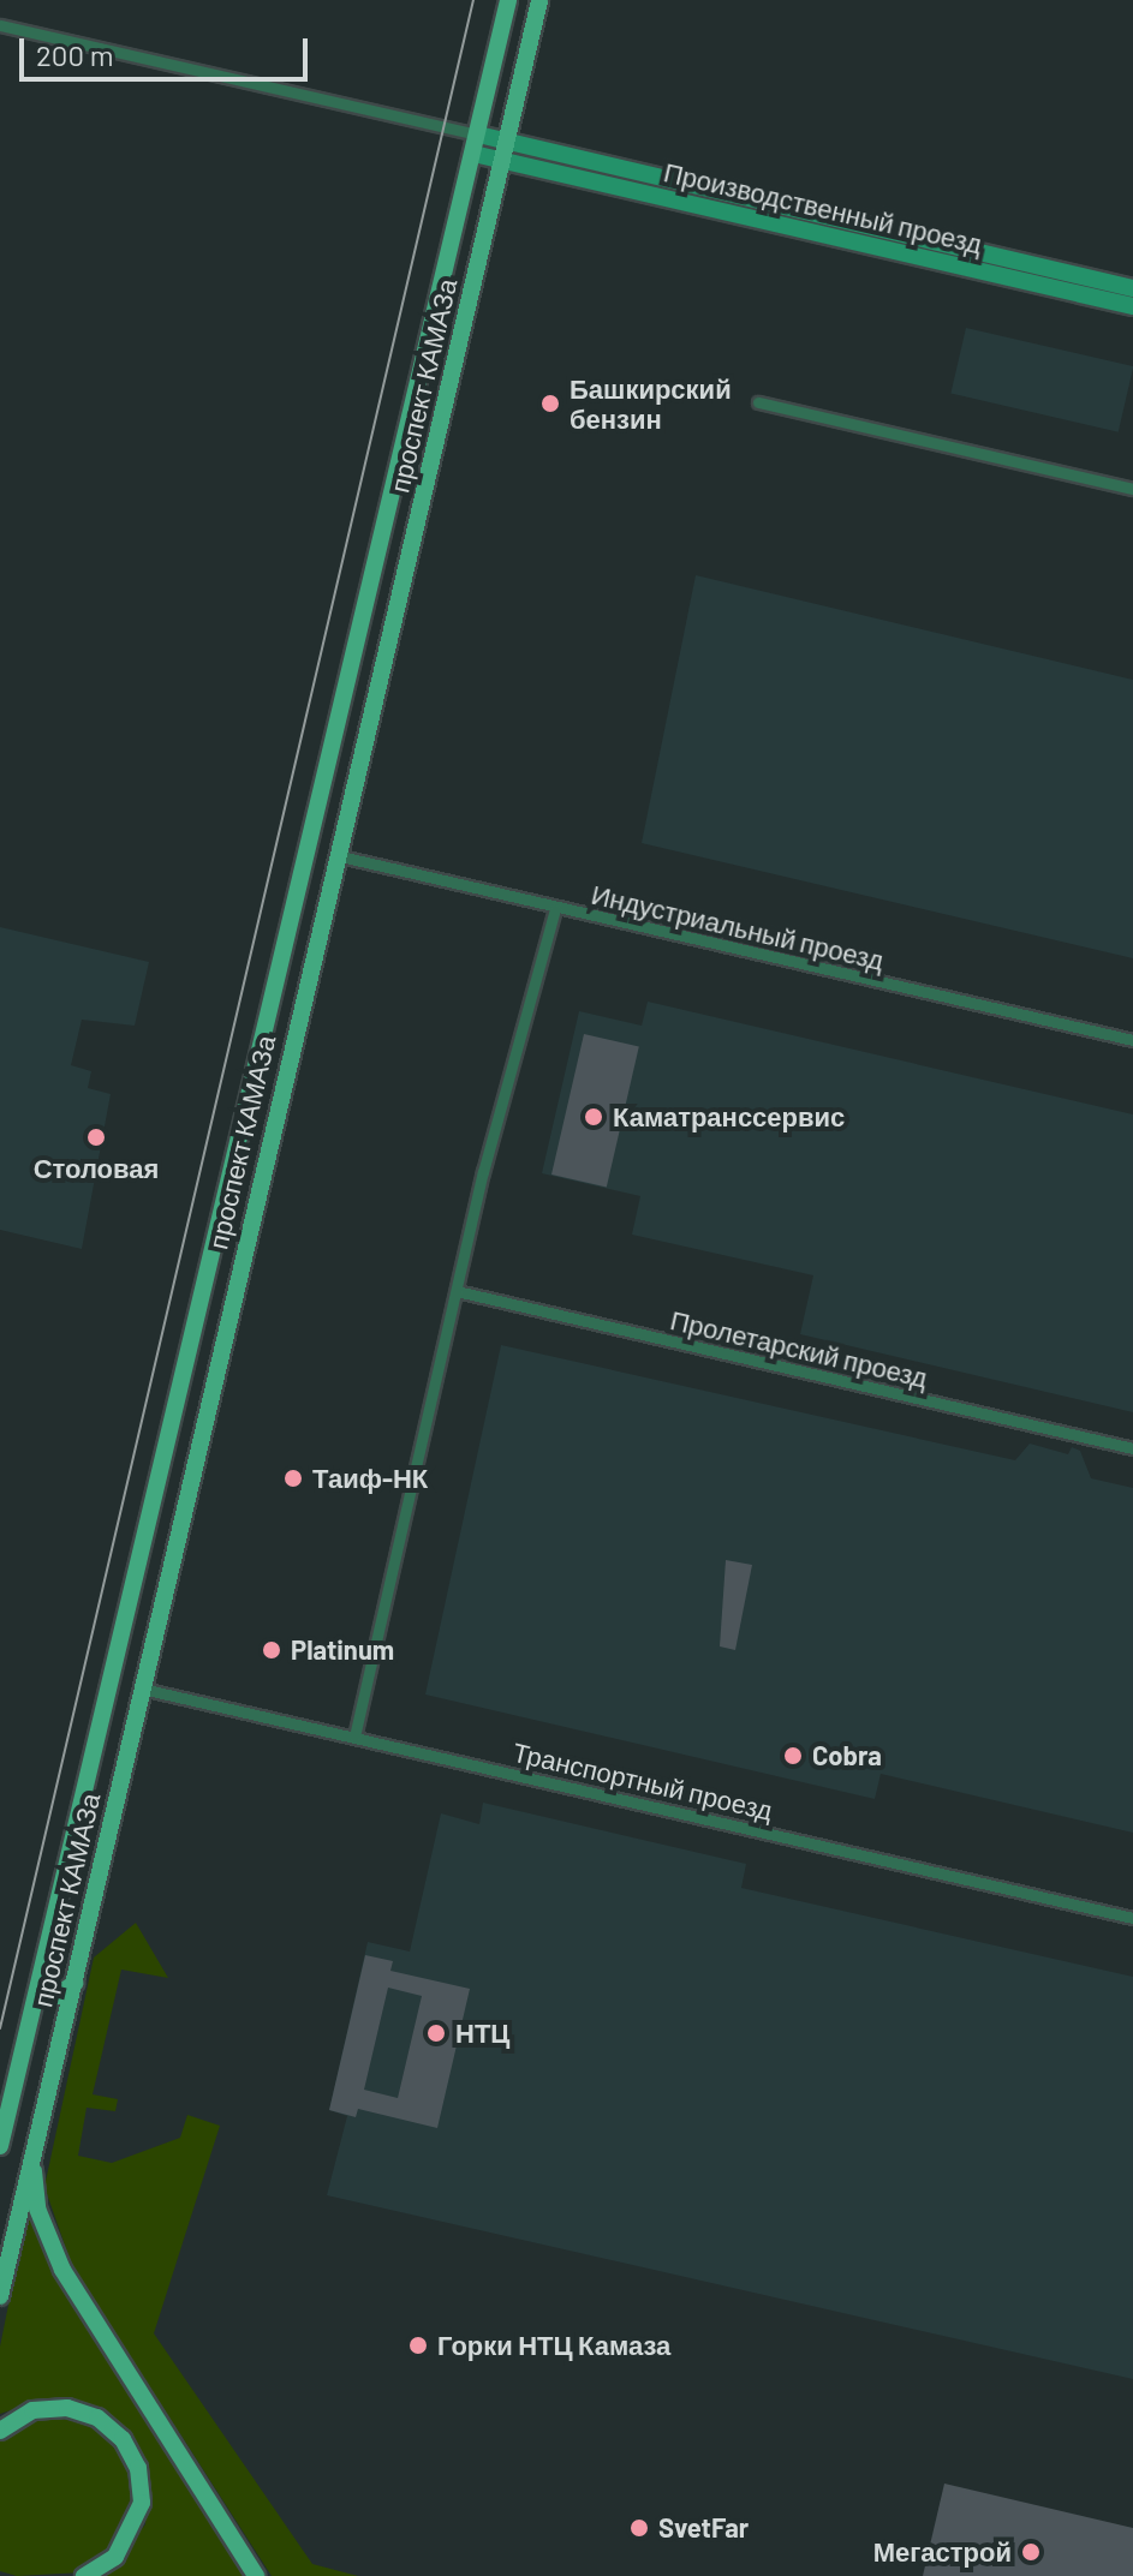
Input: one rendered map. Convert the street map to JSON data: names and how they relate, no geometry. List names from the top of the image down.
{
  "streets": {
    "main road": ["проспект КАМАЗа"],
    "street": [
      "Производственный проезд",
      "Индустриальный проезд",
      "Пролетарский проезд",
      "Транспортный проезд"
    ]
  },
  "crossings": [
    ["Производственный проезд", "проспект КАМАЗа"],
    ["проспект КАМАЗа", "Индустриальный проезд"],
    ["проспект КАМАЗа", "Транспортный проезд"]
  ],
  "places": [
    "Башкирский бензин",
    "Каматранссервис",
    "Столовая",
    "Таиф-НК",
    "Platinum",
    "Cobra",
    "НТЦ",
    "Горки НТЦ Камаза",
    "SvetFar",
    "Мегастрой"
  ],
  "scale_bar": "200 m"
}
